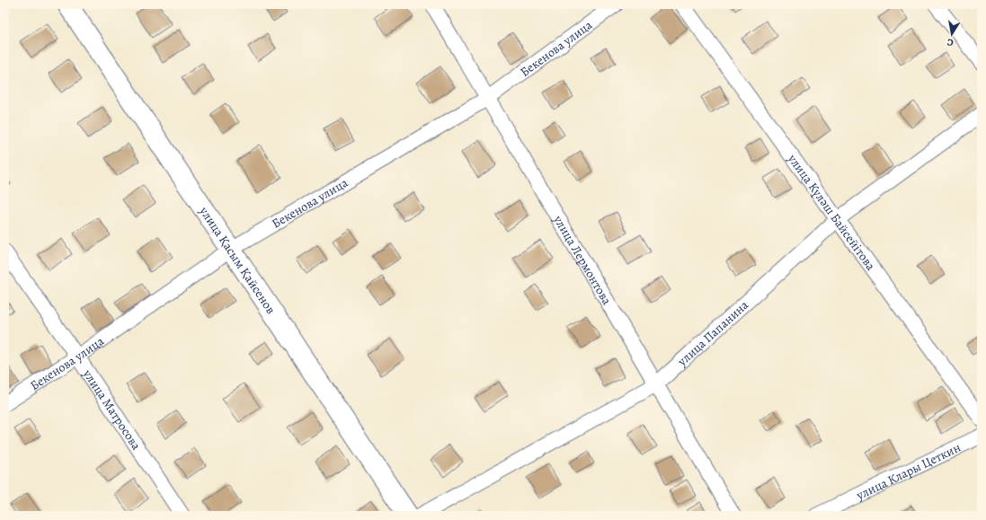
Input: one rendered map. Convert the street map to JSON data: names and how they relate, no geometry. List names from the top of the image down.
{
  "streets": {
    "street": [
      "Бекенова улица",
      "улица Күләш Байсейітова",
      "улица Лермонтова",
      "улица Қасым Қайсенов",
      "улица Папанина",
      "улица Матросова",
      "улица Клары Цеткин"
    ]
  },
  "crossings": [
    ["Бекенова улица", "улица Лермонтова"],
    ["Бекенова улица", "улица Қасым Қайсенов"],
    ["Бекенова улица", "улица Матросова"],
    ["улица Күләш Байсейітова", "улица Папанина"],
    ["улица Лермонтова", "улица Папанина"]
  ],
  "north": "bottom"
}
